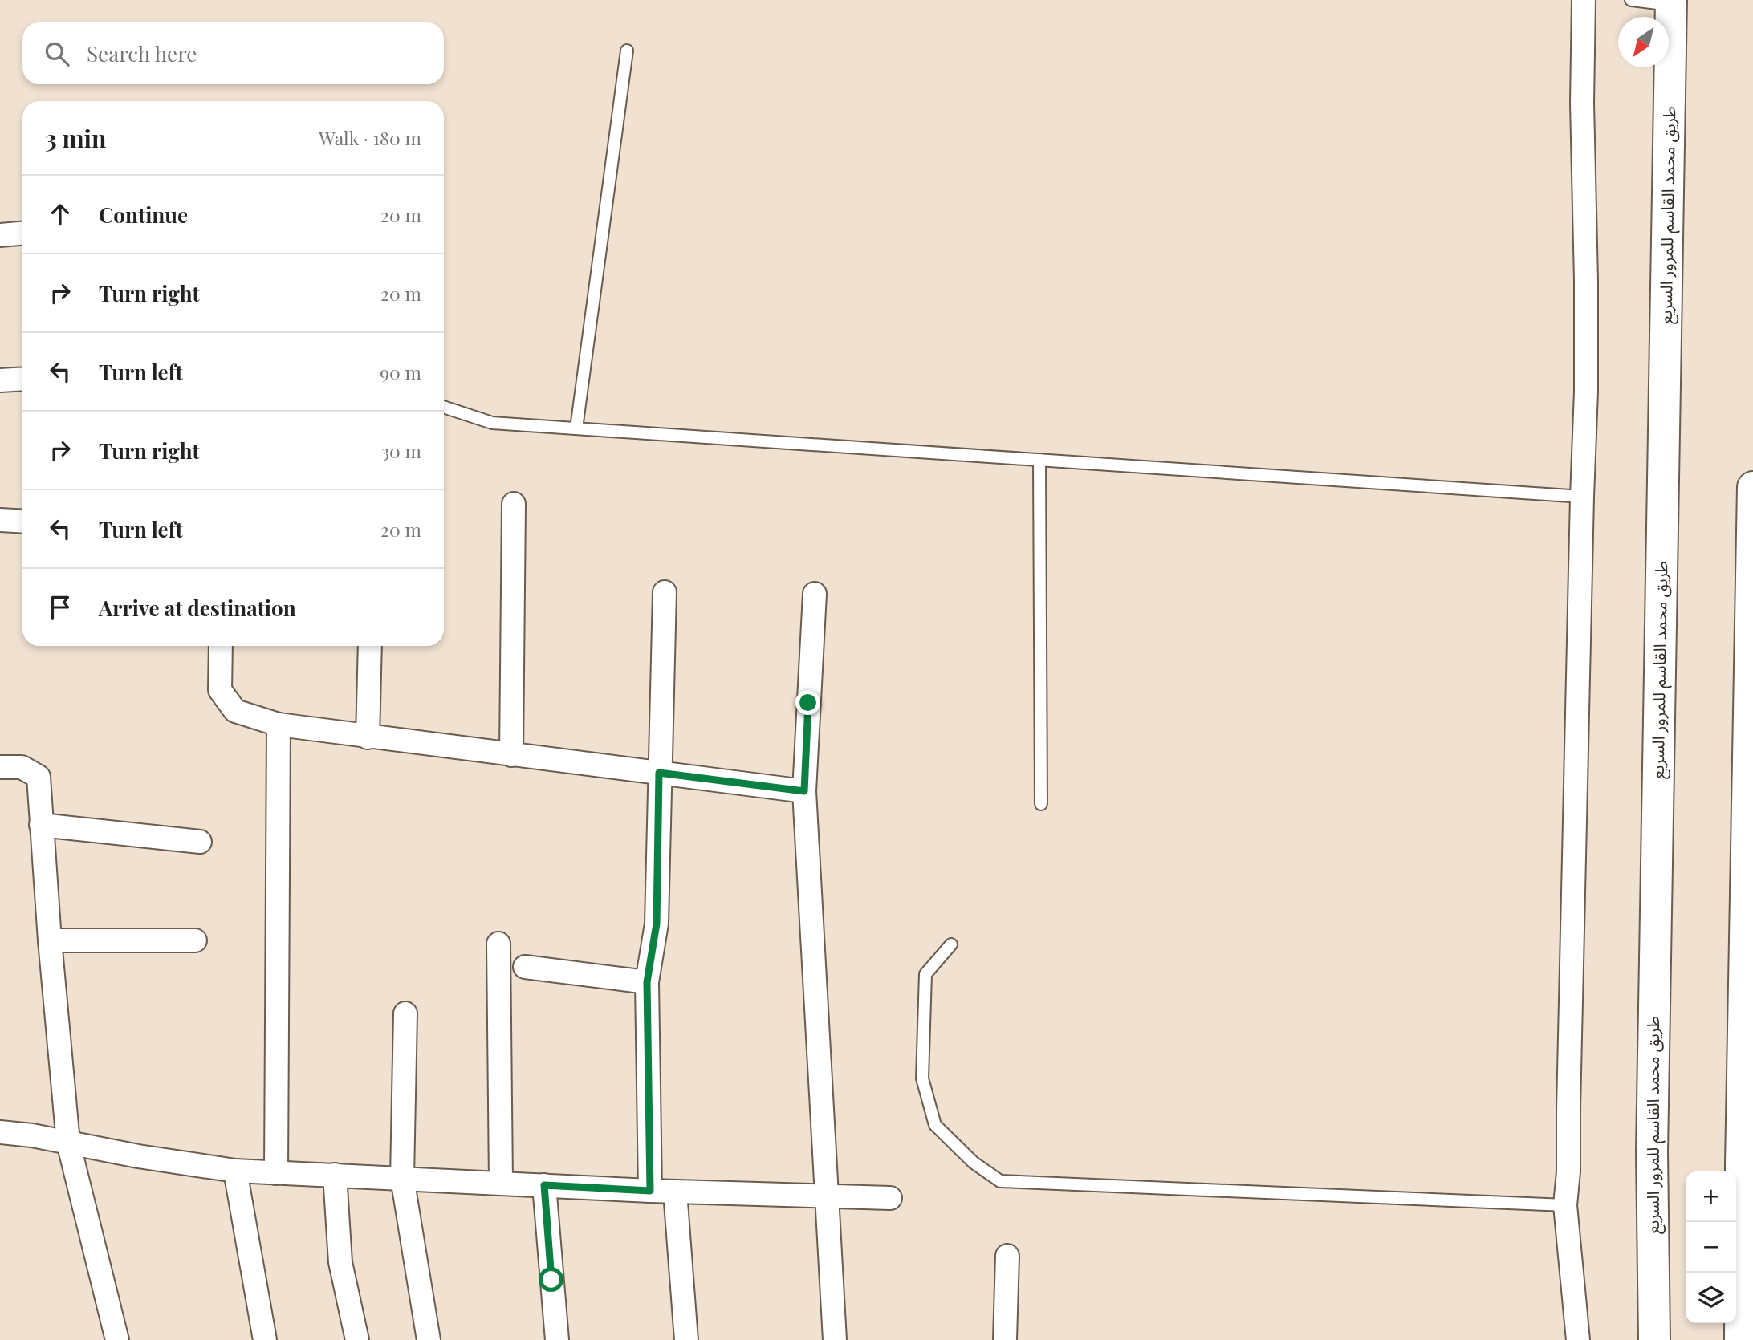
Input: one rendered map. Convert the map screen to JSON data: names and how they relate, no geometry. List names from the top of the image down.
{
  "streets": {
    "highway": ["طريق محمد القاسم للمرور السريع"]
  },
  "north": "bottom left",
  "page": {
    "search": "Search here",
    "heading": ["3 min", "Walk · 180 m"],
    "list": [
      ["Continue", "20 m"],
      ["Turn right", "20 m"],
      ["Turn left", "90 m"],
      ["Turn right", "30 m"],
      ["Turn left", "20 m"],
      "Arrive at destination"
    ],
    "map_buttons": ["+", "−"]
  }
}
